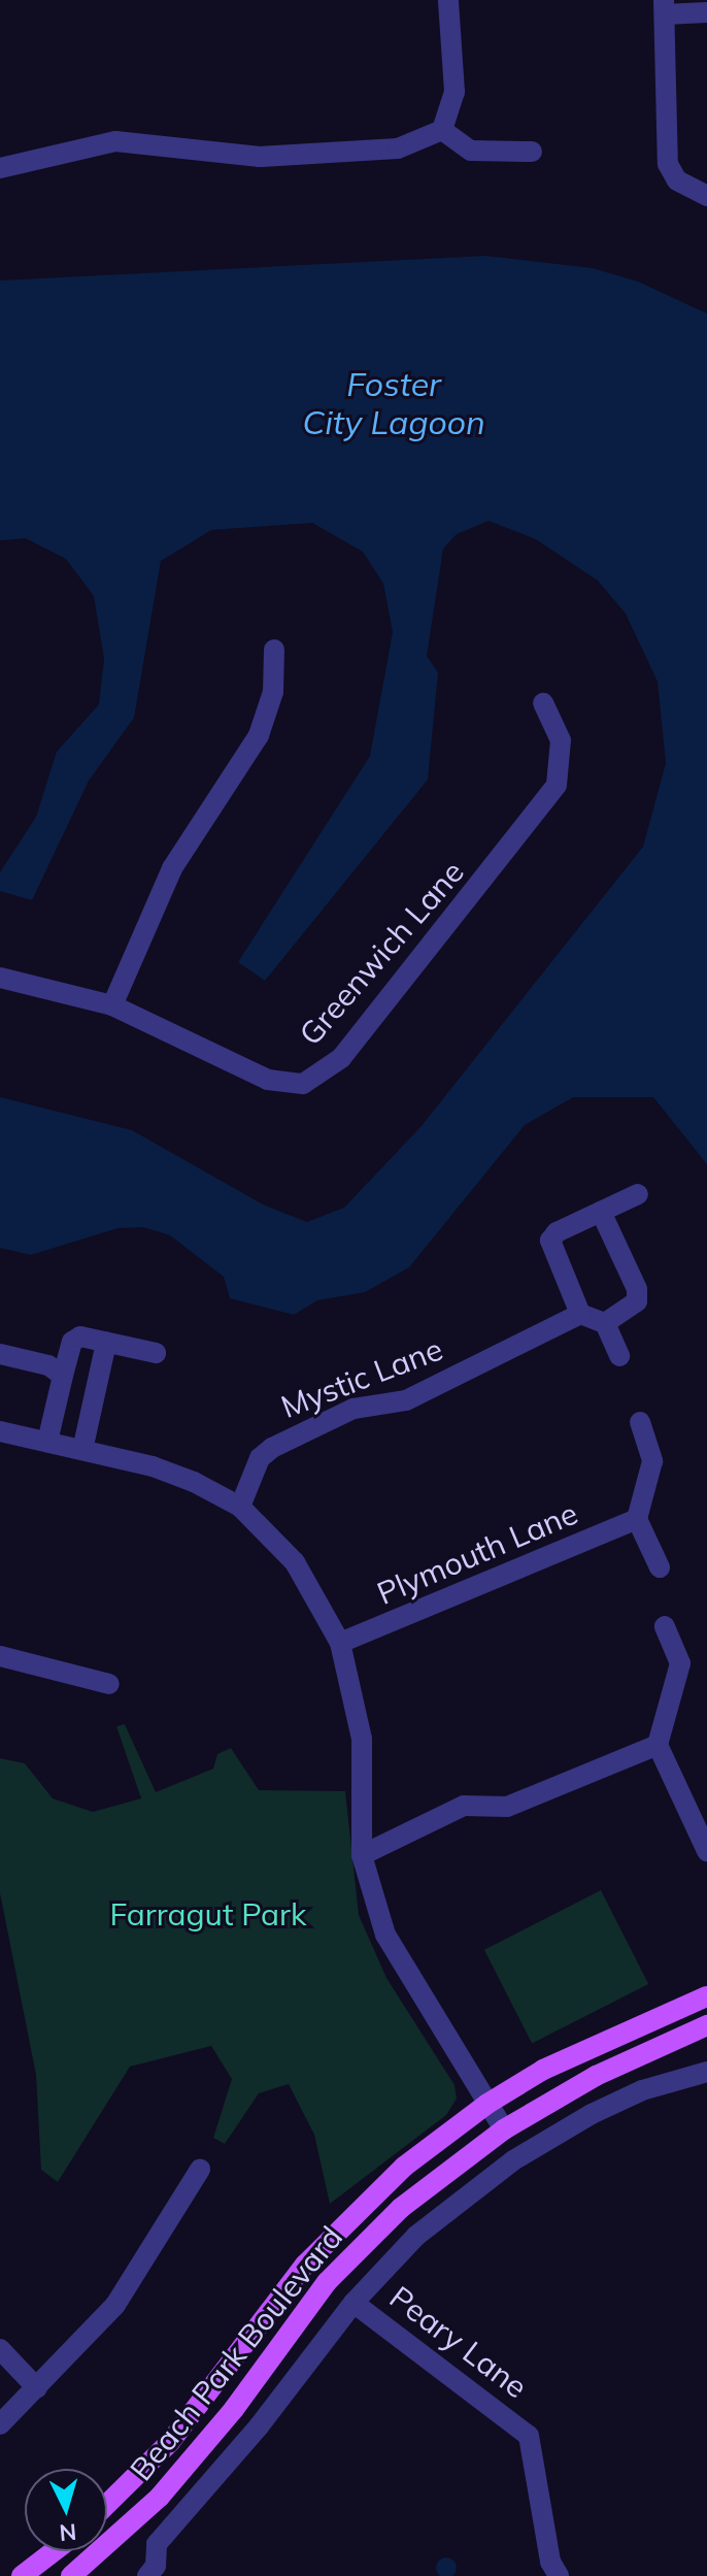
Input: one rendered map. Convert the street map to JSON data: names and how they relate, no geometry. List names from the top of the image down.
{
  "streets": {
    "main road": ["Beach Park Boulevard"],
    "street": [
      "Greenwich Lane",
      "Mystic Lane",
      "Plymouth Lane",
      "Peary Lane"
    ]
  },
  "water": ["Foster City Lagoon"],
  "parks": ["Farragut Park"],
  "north": "bottom"
}
